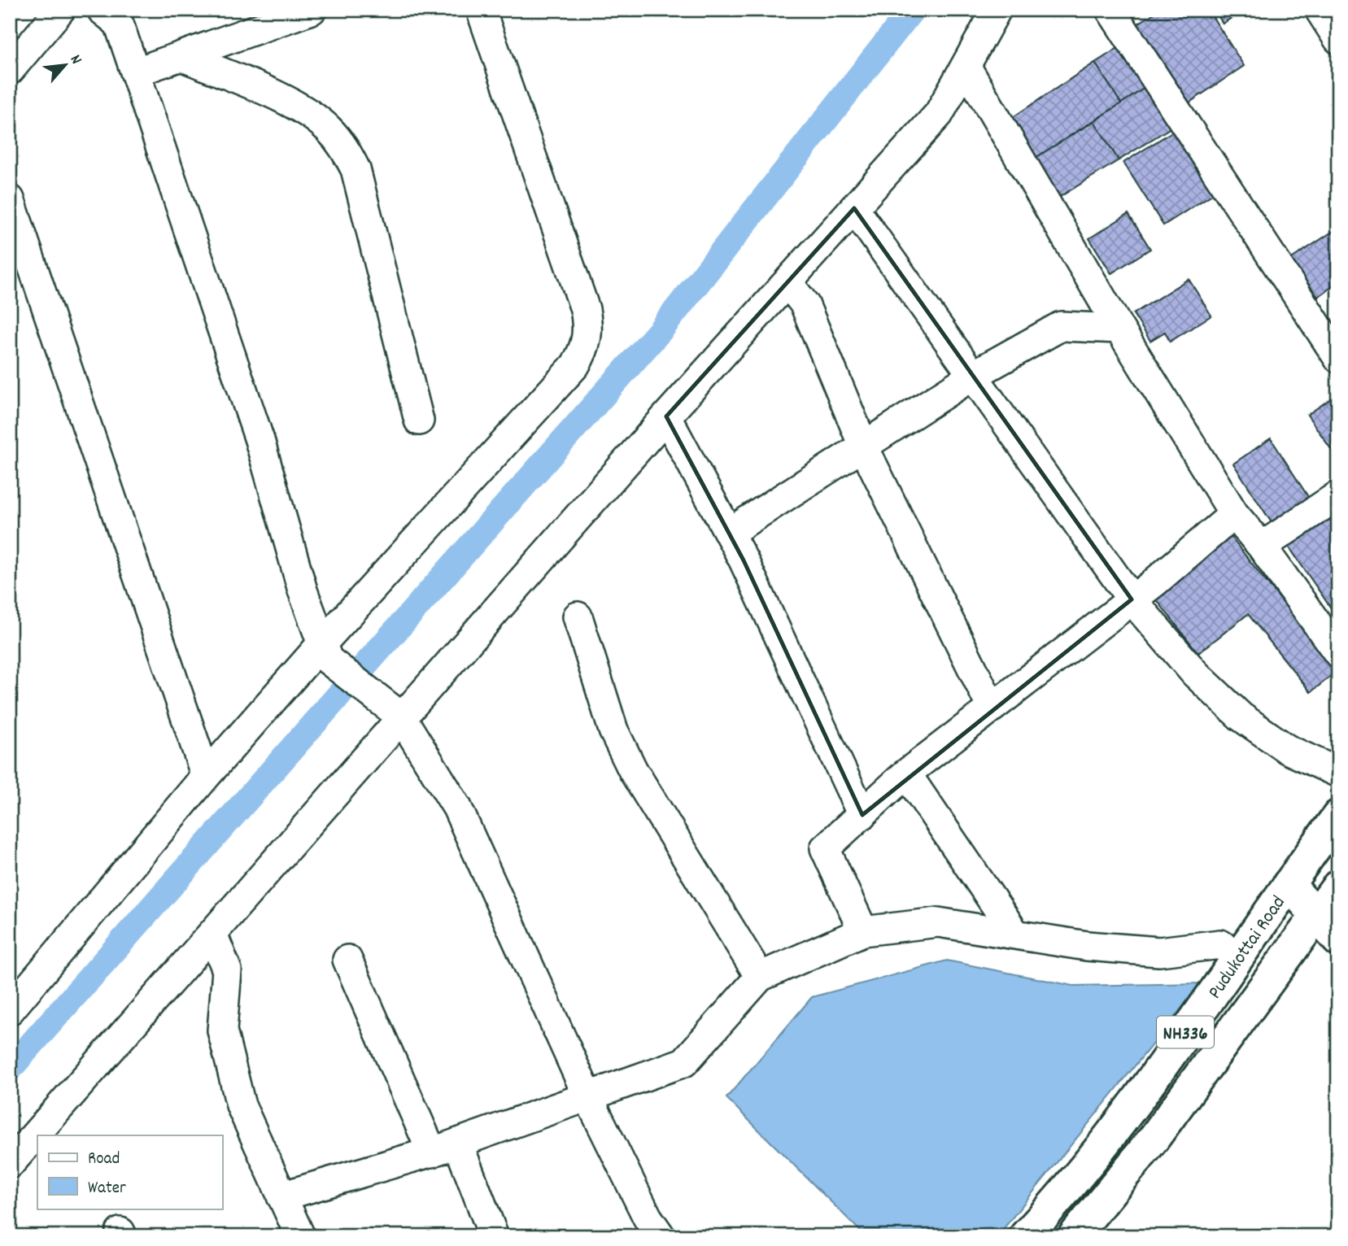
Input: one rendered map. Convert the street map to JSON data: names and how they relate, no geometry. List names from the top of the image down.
{
  "streets": {
    "main road": ["Pudukottai Road", "NH336"]
  },
  "legend": ["Road", "Water"],
  "north": "top right"
}
